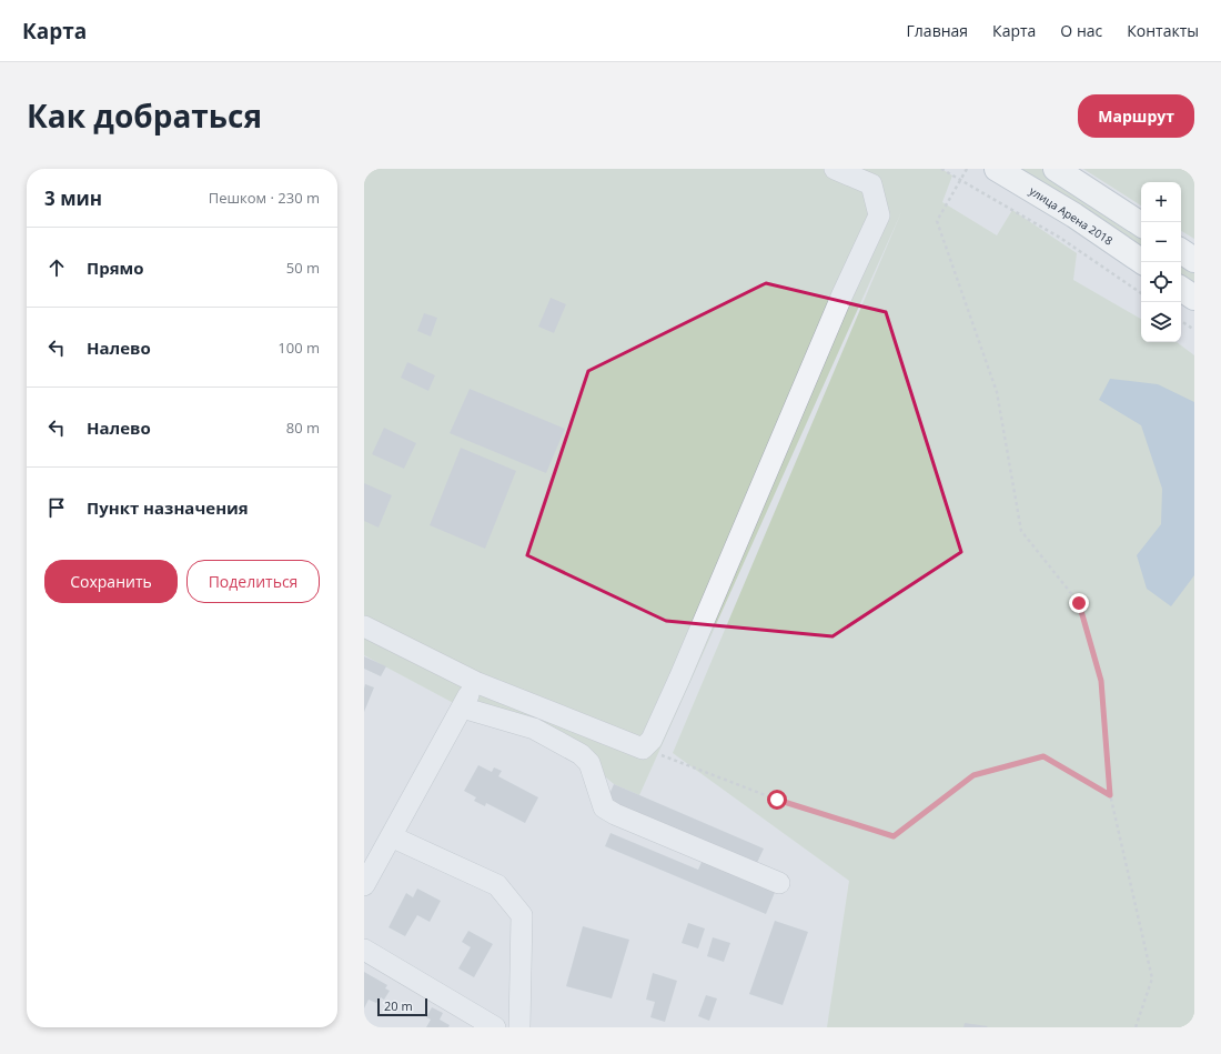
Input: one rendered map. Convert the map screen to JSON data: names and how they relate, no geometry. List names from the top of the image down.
{
  "streets": {
    "main road": ["улица Арена 2018"]
  },
  "scale_bar": "20 m",
  "page": {
    "header": "Карта",
    "nav": [
      "Главная",
      "Карта",
      "О нас",
      "Контакты"
    ],
    "title": "Как добраться",
    "buttons": [
      "Маршрут",
      ["Сохранить", "Поделиться"]
    ],
    "heading": ["3 мин", "Пешком · 230 m"],
    "map_buttons": ["+", "−"],
    "list": [
      ["Прямо", "50 m"],
      ["Налево", "100 m"],
      ["Налево", "80 m"],
      "Пункт назначения"
    ],
    "scale": "20 m"
  }
}
